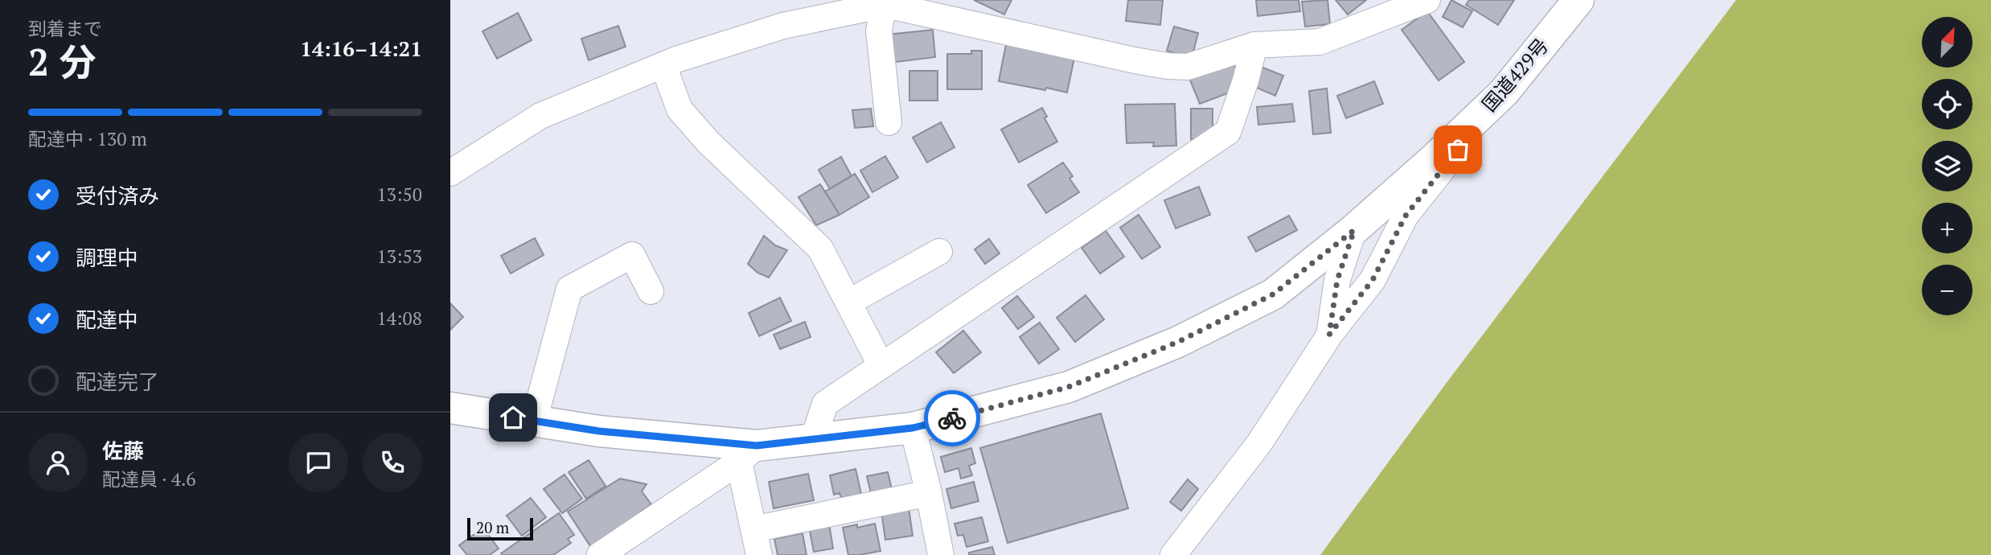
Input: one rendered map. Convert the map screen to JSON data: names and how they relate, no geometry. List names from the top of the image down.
{
  "streets": {
    "highway": ["国道429号"]
  },
  "scale_bar": "20 m",
  "north": "top right",
  "page": {
    "heading": ["2 分", "到着まで", "14:16–14:21"],
    "panel": ["佐藤", "配達員 · 4.6"],
    "map_buttons": ["+", "−"],
    "bar": "配達中 · 130 m",
    "list": [
      ["受付済み", "13:50"],
      ["調理中", "13:53"],
      ["配達中", "14:08"],
      "配達完了"
    ],
    "scale": "20 m"
  }
}
